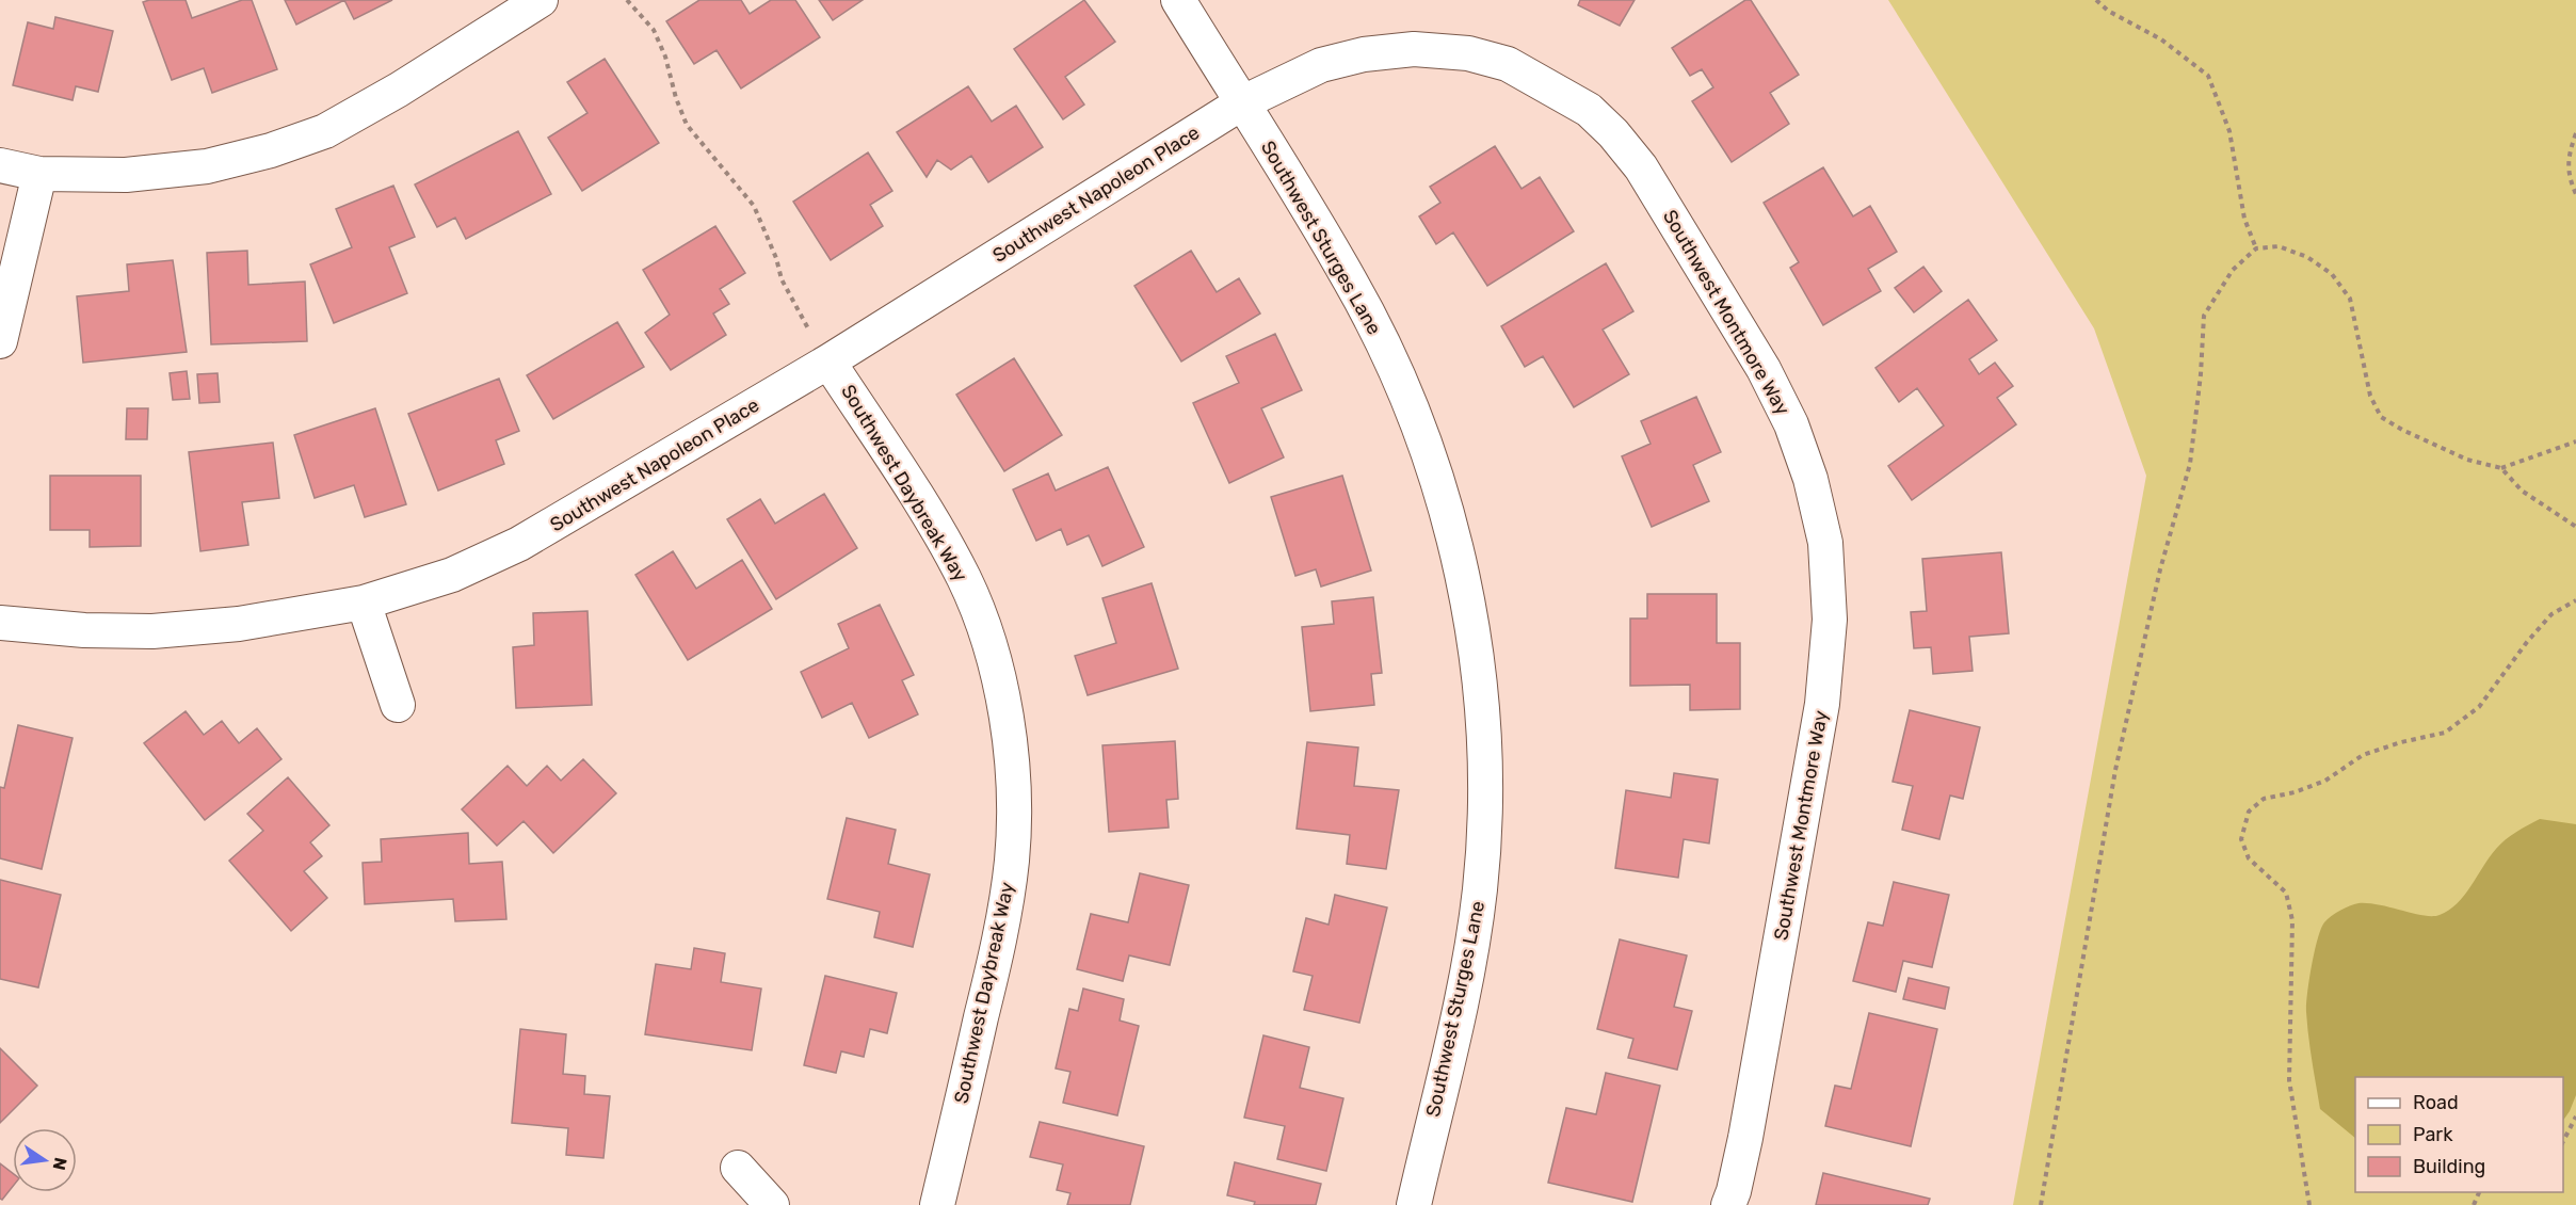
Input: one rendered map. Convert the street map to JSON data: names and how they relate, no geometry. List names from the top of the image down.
{
  "streets": {
    "street": [
      "Southwest Napoleon Place",
      "Southwest Sturges Lane",
      "Southwest Montmore Way",
      "Southwest Daybreak Way"
    ]
  },
  "crossings": [
    ["Southwest Napoleon Place", "Southwest Sturges Lane"],
    ["Southwest Napoleon Place", "Southwest Montmore Way"],
    ["Southwest Napoleon Place", "Southwest Daybreak Way"],
    ["Southwest Sturges Lane", "Southwest Montmore Way"]
  ],
  "legend": ["Road", "Park", "Building"],
  "north": "right"
}
